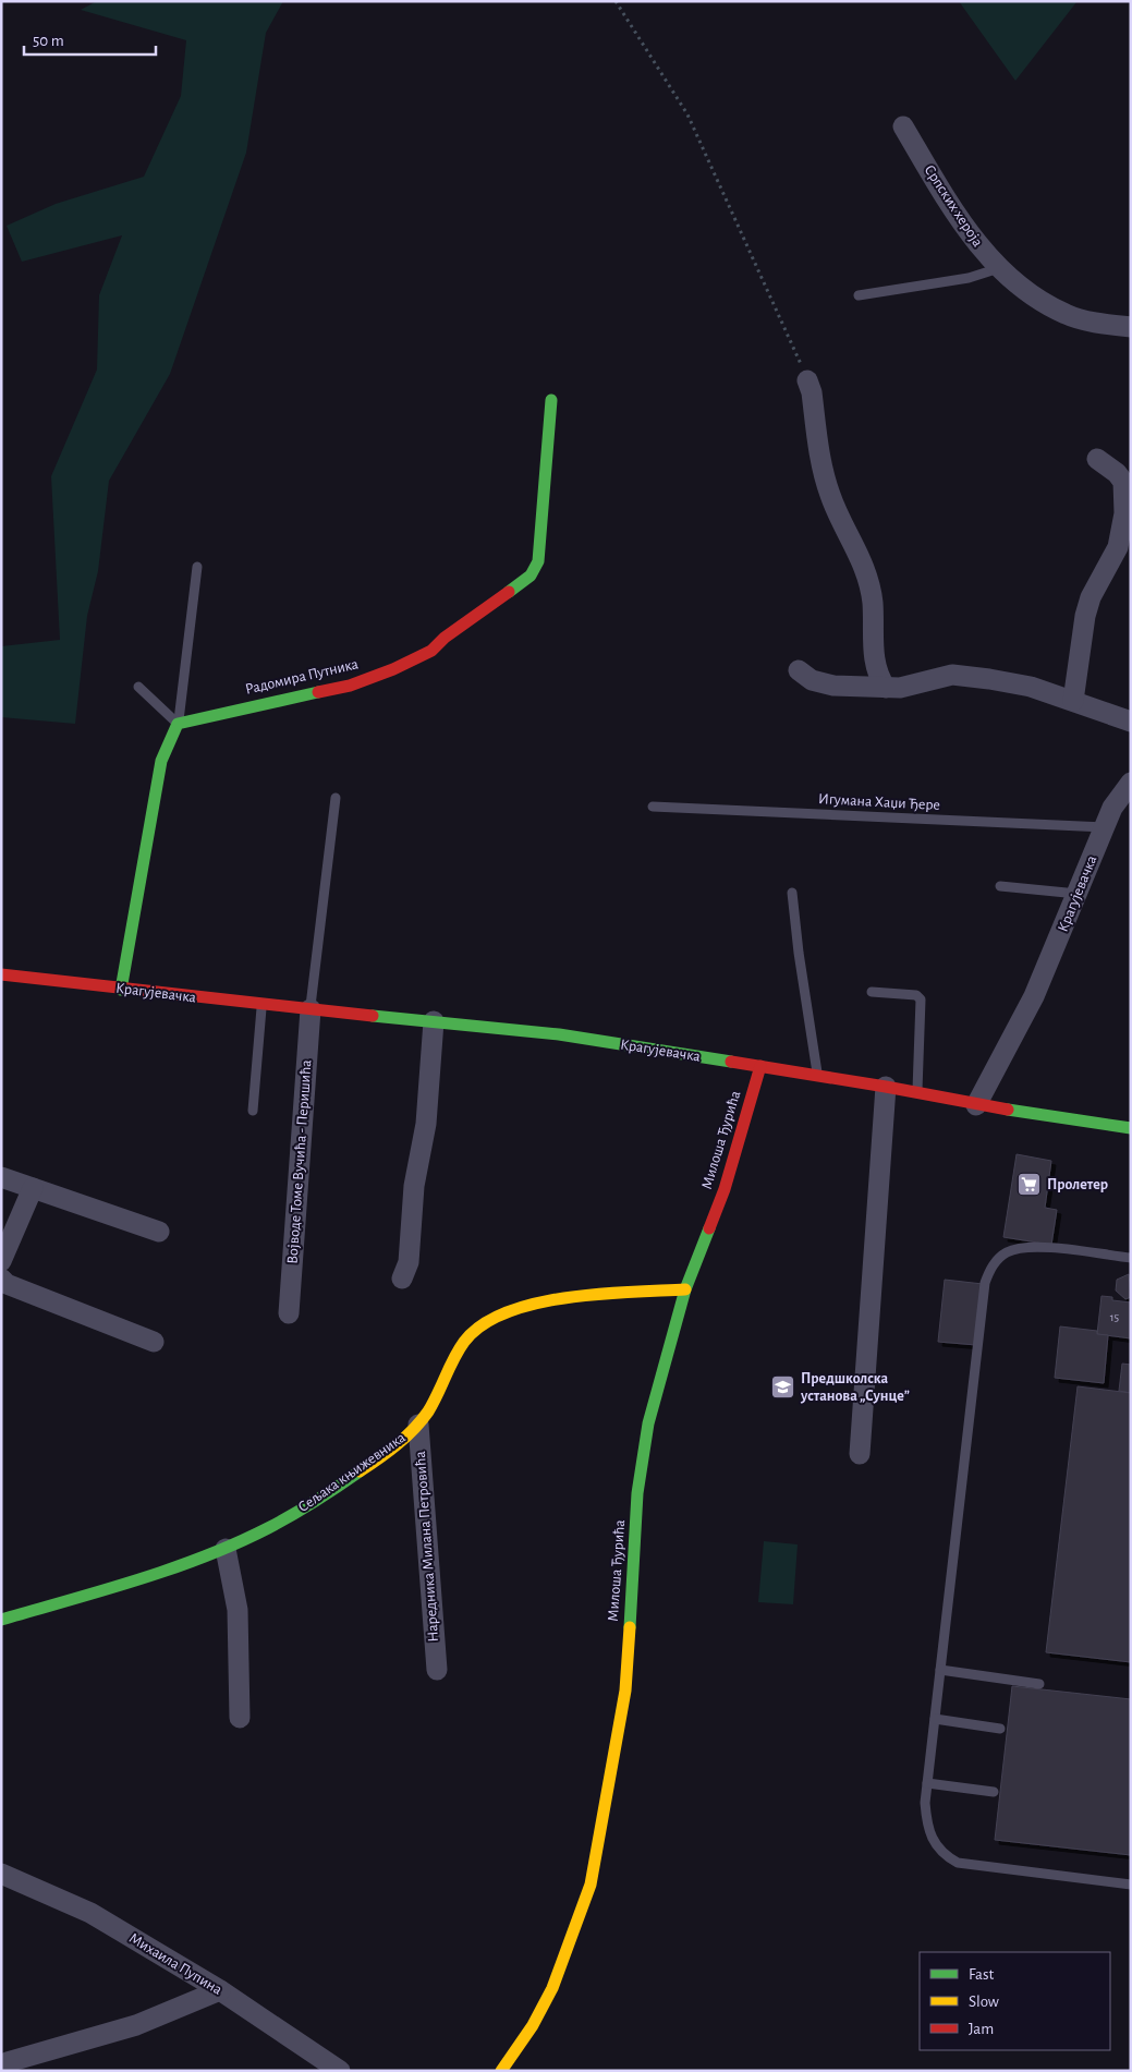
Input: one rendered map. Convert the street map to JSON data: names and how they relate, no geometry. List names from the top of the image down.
{
  "streets": {
    "street": [
      "Српских хероја",
      "Радомира Путника",
      "Крагујевачка",
      "Милоша Ђурића",
      "Војводе Томе Вучића - Перишића",
      "Сељака књижевника",
      "Наредника Милана Петровића",
      "Михаила Пупина"
    ],
    "lane": ["Игумана Хаџи Ђере"]
  },
  "crossings": [
    ["Игумана Хаџи Ђере", "Крагујевачка"],
    ["Крагујевачка", "Милоша Ђурића"],
    ["Крагујевачка", "Војводе Томе Вучића - Перишића"],
    ["Милоша Ђурића", "Сељака књижевника"],
    ["Сељака књижевника", "Наредника Милана Петровића"]
  ],
  "places": {
    "supermarket": ["Пролетер"],
    "school or university": ["Предшколска установа „Сунце”"]
  },
  "house_numbers": ["15"],
  "legend": ["Fast", "Slow", "Jam"],
  "scale_bar": "50 m"
}
